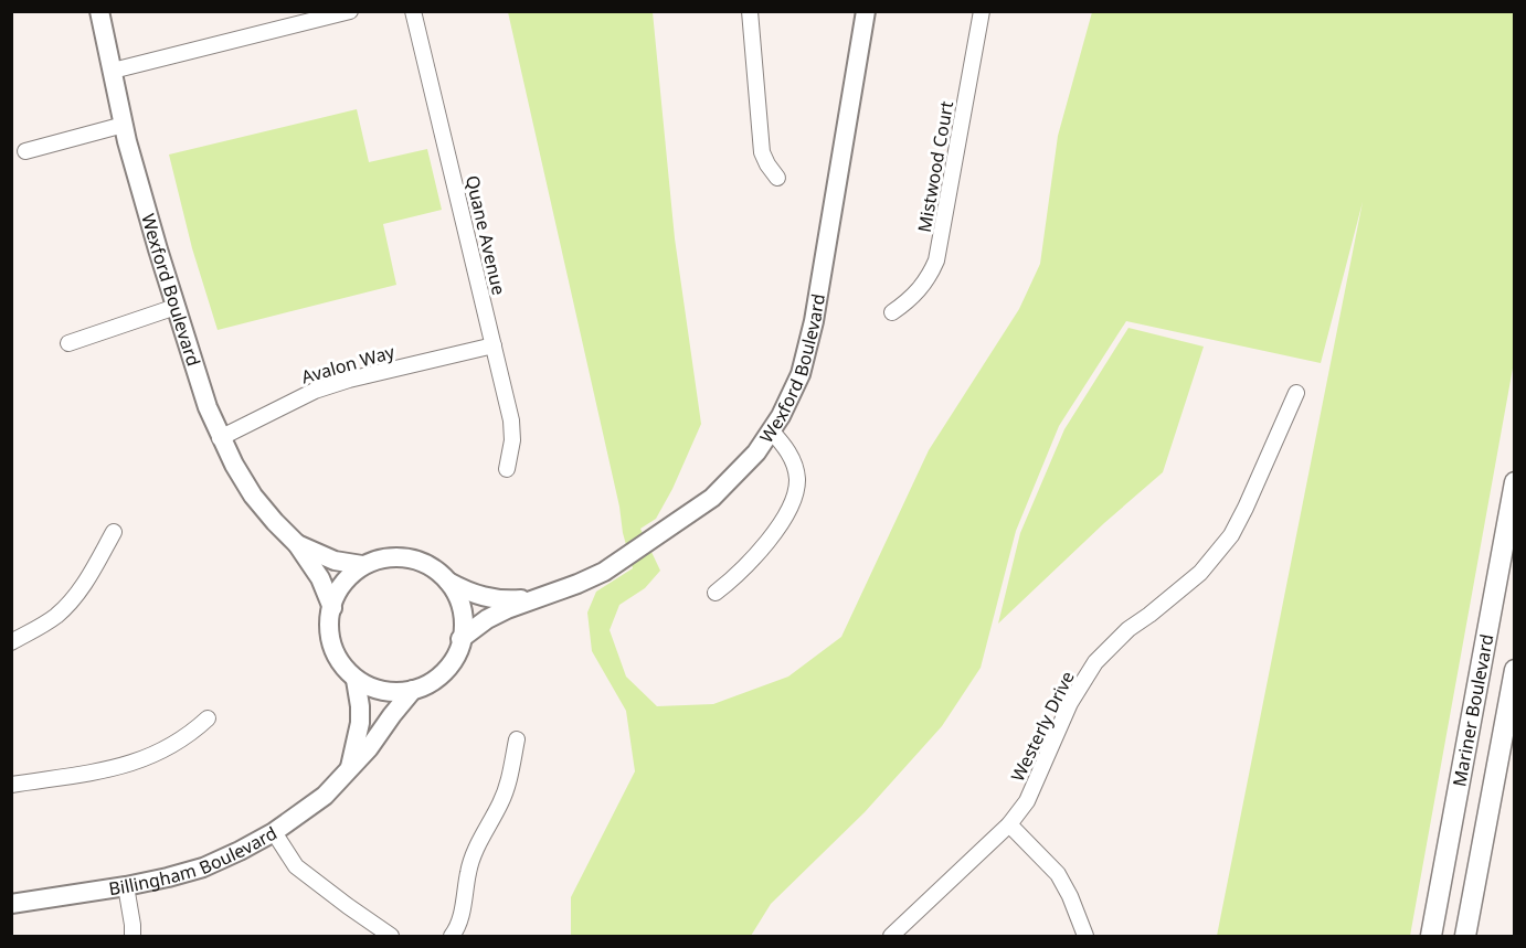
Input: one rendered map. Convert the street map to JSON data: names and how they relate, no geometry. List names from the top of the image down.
{
  "streets": {
    "main road": ["Mariner Boulevard"],
    "street": [
      "Mistwood Court",
      "Quane Avenue",
      "Wexford Boulevard",
      "Avalon Way",
      "Westerly Drive",
      "Billingham Boulevard"
    ]
  },
  "crossings": [
    ["Quane Avenue", "Avalon Way"],
    ["Wexford Boulevard", "Avalon Way"],
    ["Wexford Boulevard", "Billingham Boulevard"]
  ]
}
